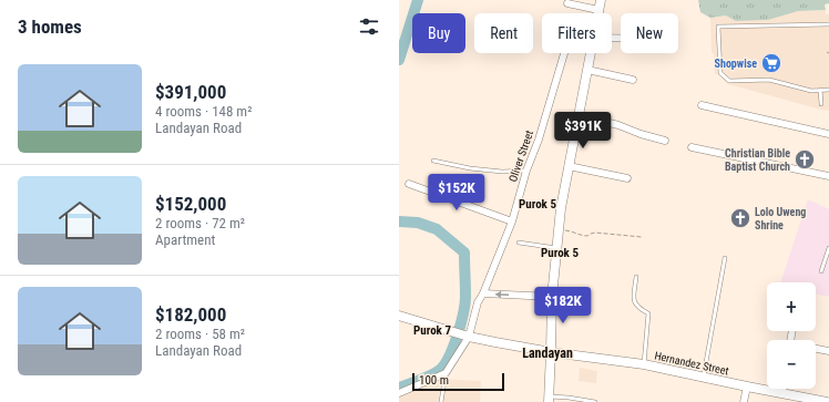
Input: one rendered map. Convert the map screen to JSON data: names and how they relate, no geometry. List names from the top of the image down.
{
  "streets": {
    "street": ["Oliver Street", "Hernandez Street"]
  },
  "crossings": [
    ["Oliver Street", "Hernandez Street"]
  ],
  "districts": [
    "Purok 5",
    "Purok 5",
    "Purok 7",
    "Landayan"
  ],
  "places": {
    "supermarket": ["Shopwise"],
    "church": ["Christian Bible Baptist Church", "Lolo Uweng Shrine"]
  },
  "scale_bar": "100 m",
  "page": {
    "heading": "3 homes",
    "chip": [
      "Buy",
      "Rent",
      "Filters",
      "New"
    ],
    "list": [
      {
        "name": "$391,000",
        "note": "4 rooms · 148 m² · Landayan Road"
      },
      {
        "name": "$152,000",
        "note": "2 rooms · 72 m² · Apartment"
      },
      {
        "name": "$182,000",
        "note": "2 rooms · 58 m² · Landayan Road"
      }
    ],
    "price": ["$391K", "$152K", "$182K"],
    "map_buttons": ["+", "−"],
    "scale": "100 m"
  }
}
